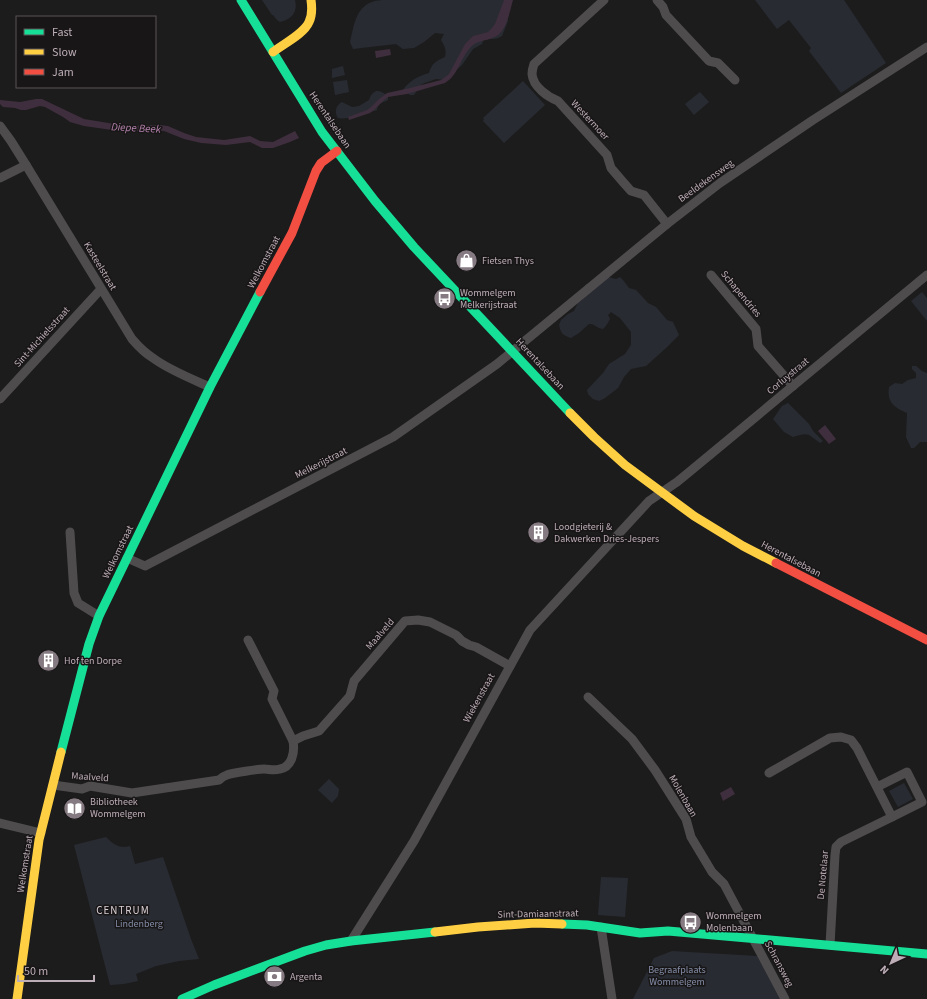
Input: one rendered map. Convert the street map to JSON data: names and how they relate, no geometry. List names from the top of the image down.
{
  "streets": {
    "street": [
      "Herentalsebaan",
      "Westermoer",
      "Beeldekensweg",
      "Welkomstraat",
      "Kasteelstraat",
      "Schapendries",
      "Sint-Michielsstraat",
      "Corluystraat",
      "Melkerijstraat",
      "Maalveld",
      "Wiekenstraat",
      "Molenbaan",
      "De Notelaar",
      "Sint-Damiaanstraat",
      "Schransweg"
    ]
  },
  "crossings": [
    ["Herentalsebaan", "Beeldekensweg"],
    ["Herentalsebaan", "Welkomstraat"],
    ["Herentalsebaan", "Corluystraat"],
    ["Herentalsebaan", "Melkerijstraat"],
    ["Herentalsebaan", "Wiekenstraat"],
    ["Westermoer", "Beeldekensweg"],
    ["Beeldekensweg", "Melkerijstraat"],
    ["Welkomstraat", "Kasteelstraat"],
    ["Welkomstraat", "Melkerijstraat"],
    ["Welkomstraat", "Maalveld"],
    ["Kasteelstraat", "Sint-Michielsstraat"],
    ["Schapendries", "Corluystraat"],
    ["Corluystraat", "Wiekenstraat"],
    ["Maalveld", "Wiekenstraat"],
    ["Wiekenstraat", "Sint-Damiaanstraat"],
    ["Molenbaan", "Sint-Damiaanstraat"],
    ["Molenbaan", "Schransweg"],
    ["De Notelaar", "Sint-Damiaanstraat"],
    ["Sint-Damiaanstraat", "Schransweg"]
  ],
  "districts": ["CENTRUM"],
  "water": ["Diepe Beek"],
  "parks": ["Lindenberg", "Begraafplaats Wommelgem"],
  "places": {
    "shop": ["Fietsen Thys"],
    "bus stop": ["Wommelgem Melkerijstraat", "Wommelgem Molenbaan"],
    "building": ["Loodgieterij & Dakwerken Dries-Jespers", "Hof ten Dorpe"],
    "library": ["Bibliotheek Wommelgem"],
    "bank": ["Argenta"]
  },
  "legend": ["Fast", "Slow", "Jam"],
  "scale_bar": "50 m",
  "north": "bottom left"
}
